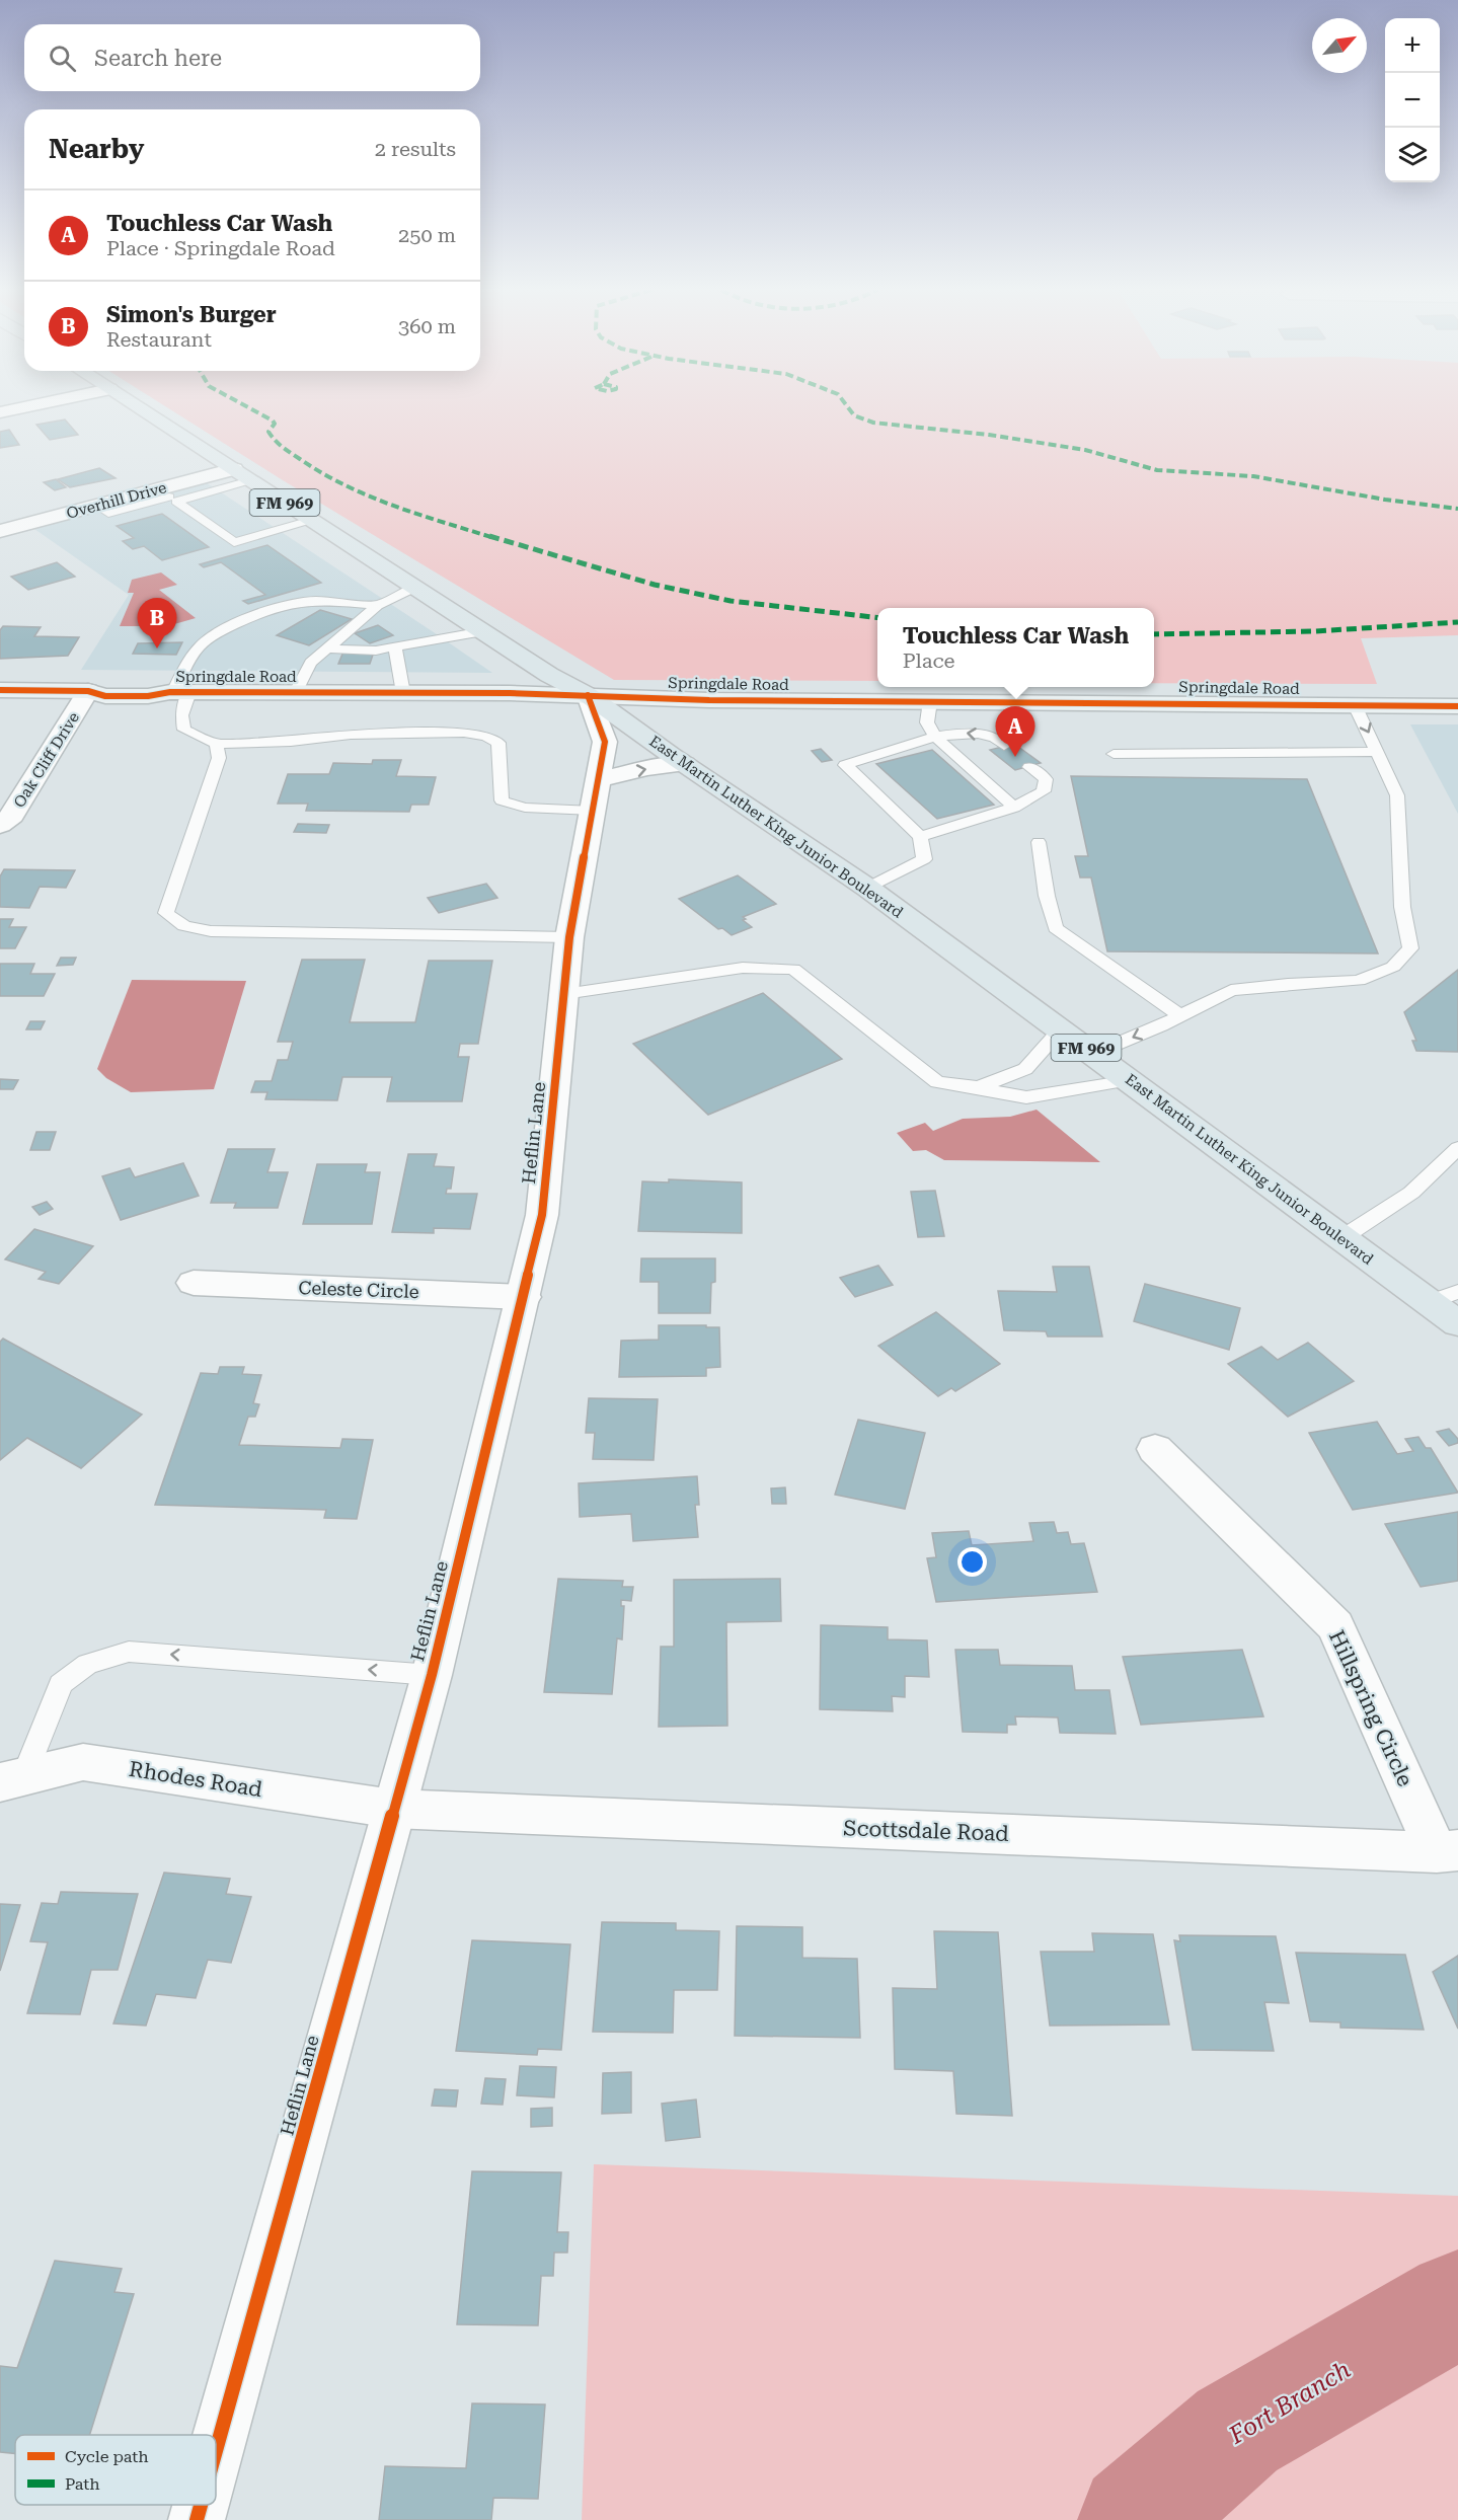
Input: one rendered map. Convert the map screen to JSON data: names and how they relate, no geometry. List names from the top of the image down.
{
  "streets": {
    "main road": ["FM 969", "Springdale Road", "East Martin Luther King Junior Boulevard"],
    "street": [
      "Overhill Drive",
      "Oak Cliff Drive",
      "Heflin Lane",
      "Celeste Circle",
      "Hillspring Circle",
      "Rhodes Road",
      "Scottsdale Road"
    ]
  },
  "crossings": [
    ["Overhill Drive", "East Martin Luther King Junior Boulevard"],
    ["Springdale Road", "Oak Cliff Drive"],
    ["Springdale Road", "East Martin Luther King Junior Boulevard"],
    ["Springdale Road", "Heflin Lane"],
    ["East Martin Luther King Junior Boulevard", "Heflin Lane"],
    ["Heflin Lane", "Celeste Circle"],
    ["Heflin Lane", "Rhodes Road"],
    ["Heflin Lane", "Scottsdale Road"],
    ["Hillspring Circle", "Scottsdale Road"],
    ["Rhodes Road", "Scottsdale Road"]
  ],
  "water": ["Fort Branch"],
  "legend": ["Cycle path", "Path"],
  "north": "top right",
  "page": {
    "map_buttons": ["+", "−"],
    "search": "Search here",
    "heading": ["Nearby", "2 results"],
    "list": [
      {
        "mark": "A",
        "name": "Touchless Car Wash",
        "note": "Place · Springdale Road",
        "value": "250 m"
      },
      {
        "mark": "B",
        "name": "Simon's Burger",
        "note": "Restaurant",
        "value": "360 m"
      }
    ],
    "pins": ["B", "A"],
    "popup": ["Touchless Car Wash", "Place"]
  }
}
